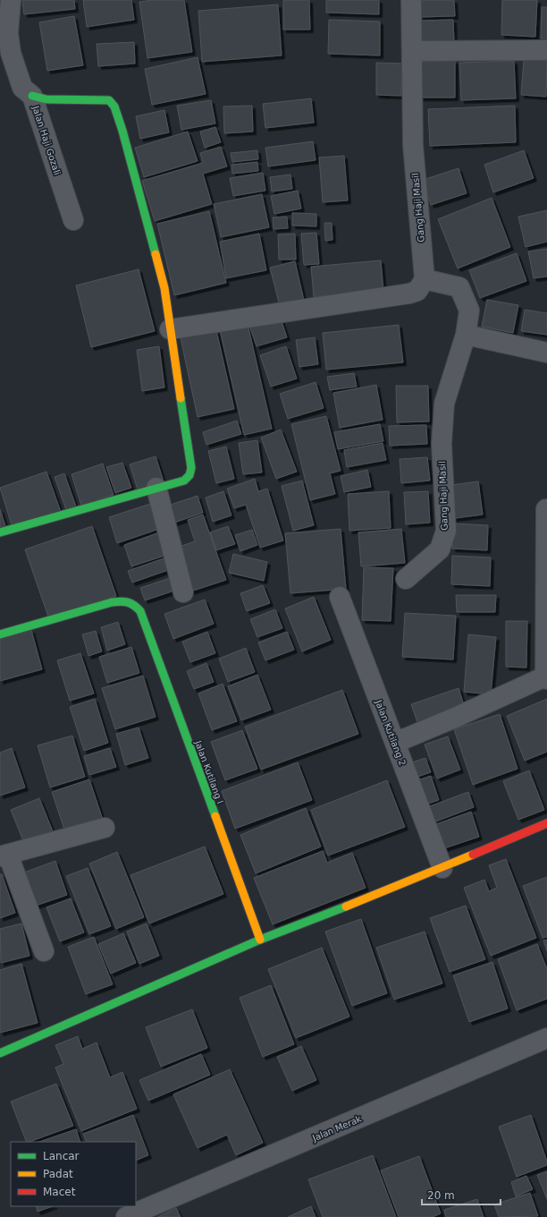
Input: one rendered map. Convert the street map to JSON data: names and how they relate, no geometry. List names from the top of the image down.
{
  "streets": {
    "street": [
      "Jalan Haji Gozali",
      "Gang Haji Masil",
      "Jalan Kutilang 2",
      "Jalan Kutilang I",
      "Jalan Merak"
    ]
  },
  "legend": ["Lancar", "Padat", "Macet"],
  "scale_bar": "20 m"
}
